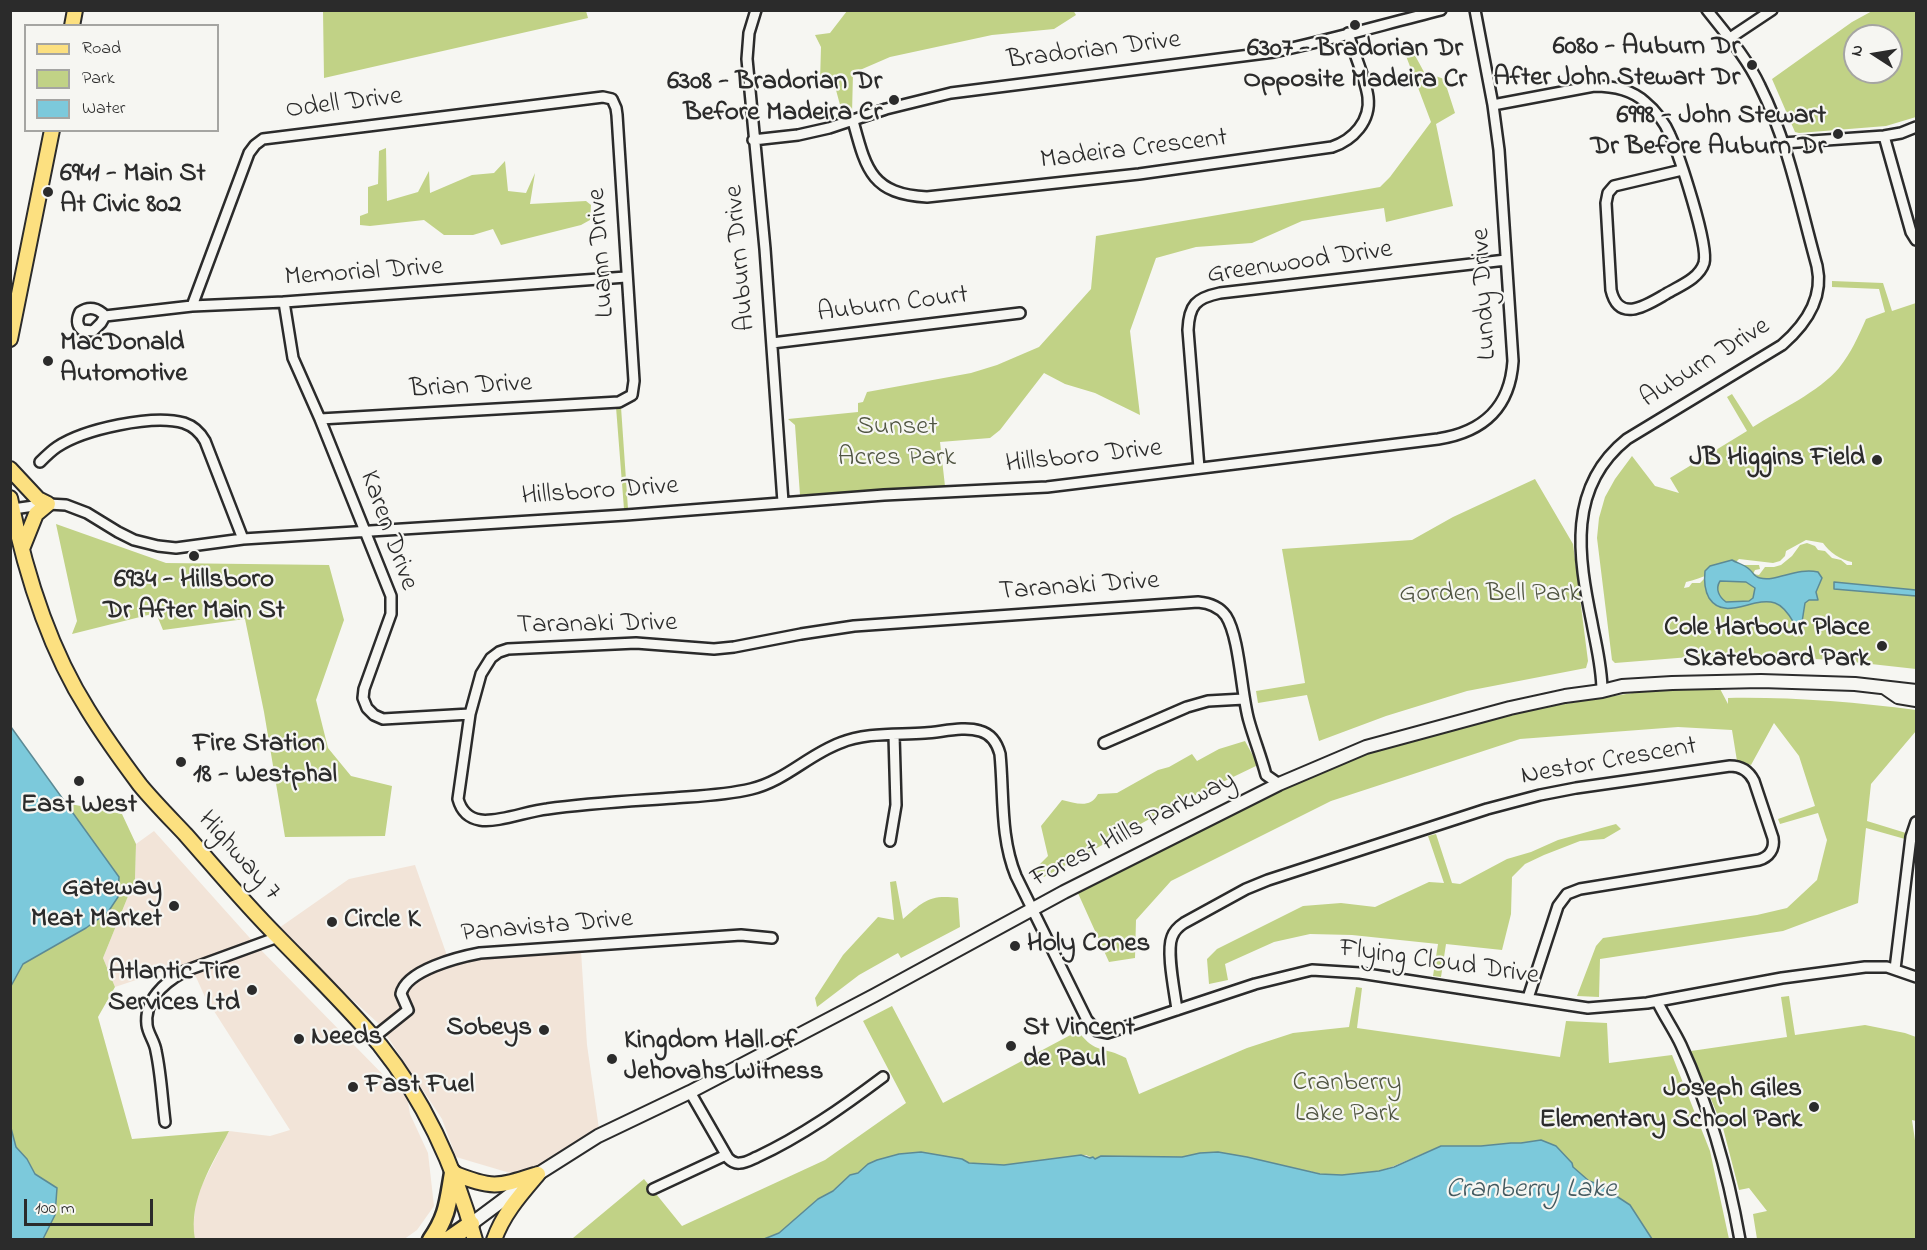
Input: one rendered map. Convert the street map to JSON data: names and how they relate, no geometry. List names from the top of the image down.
{
  "streets": {
    "main road": ["Forest Hills Parkway", "Highway 7"],
    "street": [
      "Bradorian Drive",
      "Odell Drive",
      "Madeira Crescent",
      "Luann Drive",
      "Auburn Drive",
      "Greenwood Drive",
      "Memorial Drive",
      "Lundy Drive",
      "Auburn Court",
      "Brian Drive",
      "Hillsboro Drive",
      "Karen Drive",
      "Taranaki Drive",
      "Nestor Crescent",
      "Panavista Drive",
      "Flying Cloud Drive"
    ]
  },
  "crossings": [
    ["Bradorian Drive", "Madeira Crescent"],
    ["Bradorian Drive", "Auburn Drive"],
    ["Odell Drive", "Luann Drive"],
    ["Odell Drive", "Memorial Drive"],
    ["Luann Drive", "Memorial Drive"],
    ["Luann Drive", "Brian Drive"],
    ["Auburn Drive", "Auburn Court"],
    ["Auburn Drive", "Hillsboro Drive"],
    ["Auburn Drive", "Forest Hills Parkway"],
    ["Greenwood Drive", "Lundy Drive"],
    ["Greenwood Drive", "Hillsboro Drive"],
    ["Memorial Drive", "Karen Drive"],
    ["Lundy Drive", "Hillsboro Drive"],
    ["Brian Drive", "Karen Drive"],
    ["Hillsboro Drive", "Karen Drive"],
    ["Hillsboro Drive", "Highway 7"],
    ["Karen Drive", "Taranaki Drive"],
    ["Taranaki Drive", "Forest Hills Parkway"],
    ["Taranaki Drive", "Flying Cloud Drive"],
    ["Nestor Crescent", "Flying Cloud Drive"],
    ["Forest Hills Parkway", "Highway 7"],
    ["Forest Hills Parkway", "Flying Cloud Drive"],
    ["Highway 7", "Panavista Drive"]
  ],
  "water": ["Cranberry Lake"],
  "parks": ["Sunset Acres Park", "Gorden Bell Park", "Cranberry Lake Park"],
  "places": [
    "6307 - Bradorian Dr Opposite Madeira Cr",
    "6080 - Auburn Dr After John Stewart Dr",
    "6308 - Bradorian Dr Before Madeira Cr",
    "6998 - John Stewart Dr Before Auburn Dr",
    "6941 - Main St At Civic 802",
    "MacDonald Automotive",
    "JB Higgins Field",
    "6934 - Hillsboro Dr After Main St",
    "Cole Harbour Place Skateboard Park",
    "Fire Station 18 - Westphal",
    "East West",
    "Gateway Meat Market",
    "Circle K",
    "Holy Cones",
    "Atlantic Tire Services Ltd",
    "Sobeys",
    "Needs",
    "St Vincent de Paul",
    "Kingdom Hall of Jehovahs Witness",
    "Fast Fuel",
    "Joseph Giles Elementary School Park"
  ],
  "legend": ["Road", "Park", "Water"],
  "scale_bar": "100 m",
  "north": "left"
}
